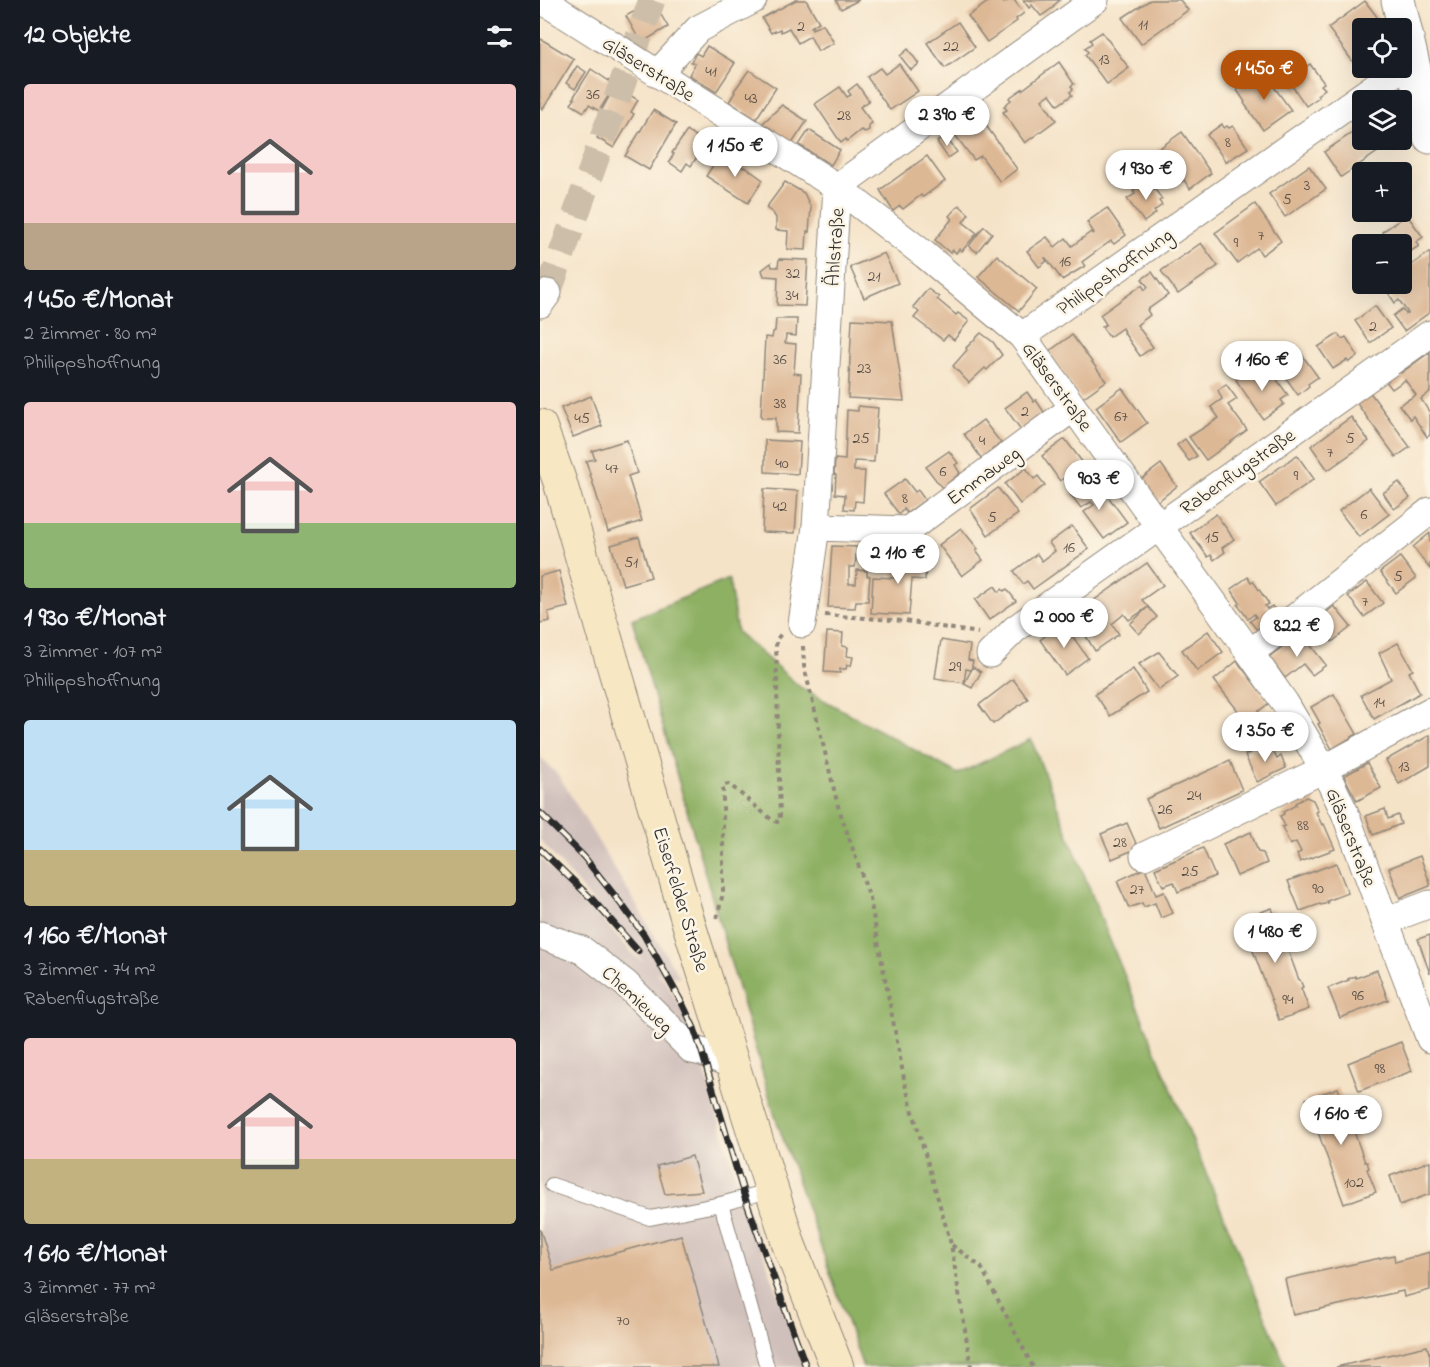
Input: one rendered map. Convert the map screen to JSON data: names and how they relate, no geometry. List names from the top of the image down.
{
  "streets": {
    "main road": ["Eiserfelder Straße"],
    "street": [
      "Gläserstraße",
      "Ählstraße",
      "Philippshoffnung",
      "Rabenflugstraße",
      "Emmaweg",
      "Chemieweg"
    ]
  },
  "crossings": [
    ["Gläserstraße", "Ählstraße"],
    ["Gläserstraße", "Philippshoffnung"],
    ["Gläserstraße", "Rabenflugstraße"],
    ["Gläserstraße", "Emmaweg"],
    ["Ählstraße", "Emmaweg"],
    ["Eiserfelder Straße", "Chemieweg"]
  ],
  "house_numbers": [
    "11",
    "2",
    "22",
    "13",
    "41",
    "36",
    "43",
    "28",
    "8",
    "3",
    "5",
    "7",
    "9",
    "16",
    "32",
    "21",
    "34",
    "2",
    "36",
    "23",
    "38",
    "2",
    "67",
    "45",
    "25",
    "5",
    "4",
    "7",
    "40",
    "47",
    "6",
    "9",
    "8",
    "42",
    "6",
    "5",
    "15",
    "16",
    "51",
    "5",
    "7",
    "29",
    "14",
    "13",
    "24",
    "26",
    "88",
    "28",
    "25",
    "90",
    "27",
    "96",
    "94",
    "98",
    "102",
    "70"
  ],
  "page": {
    "heading": "12 Objekte",
    "map_buttons": ["+", "−"],
    "price": [
      "1 450 €",
      "2 390 €",
      "1 150 €",
      "1 930 €",
      "1 160 €",
      "903 €",
      "2 110 €",
      "2 000 €",
      "822 €",
      "1 350 €",
      "1 480 €",
      "1 610 €"
    ],
    "list": [
      {
        "name": "1 450 €/Monat",
        "note": "2 Zimmer · 80 m² · Philippshoffnung"
      },
      {
        "name": "1 930 €/Monat",
        "note": "3 Zimmer · 107 m² · Philippshoffnung"
      },
      {
        "name": "1 160 €/Monat",
        "note": "3 Zimmer · 74 m² · Rabenflugstraße"
      },
      {
        "name": "1 610 €/Monat",
        "note": "3 Zimmer · 77 m² · Gläserstraße"
      }
    ]
  }
}
